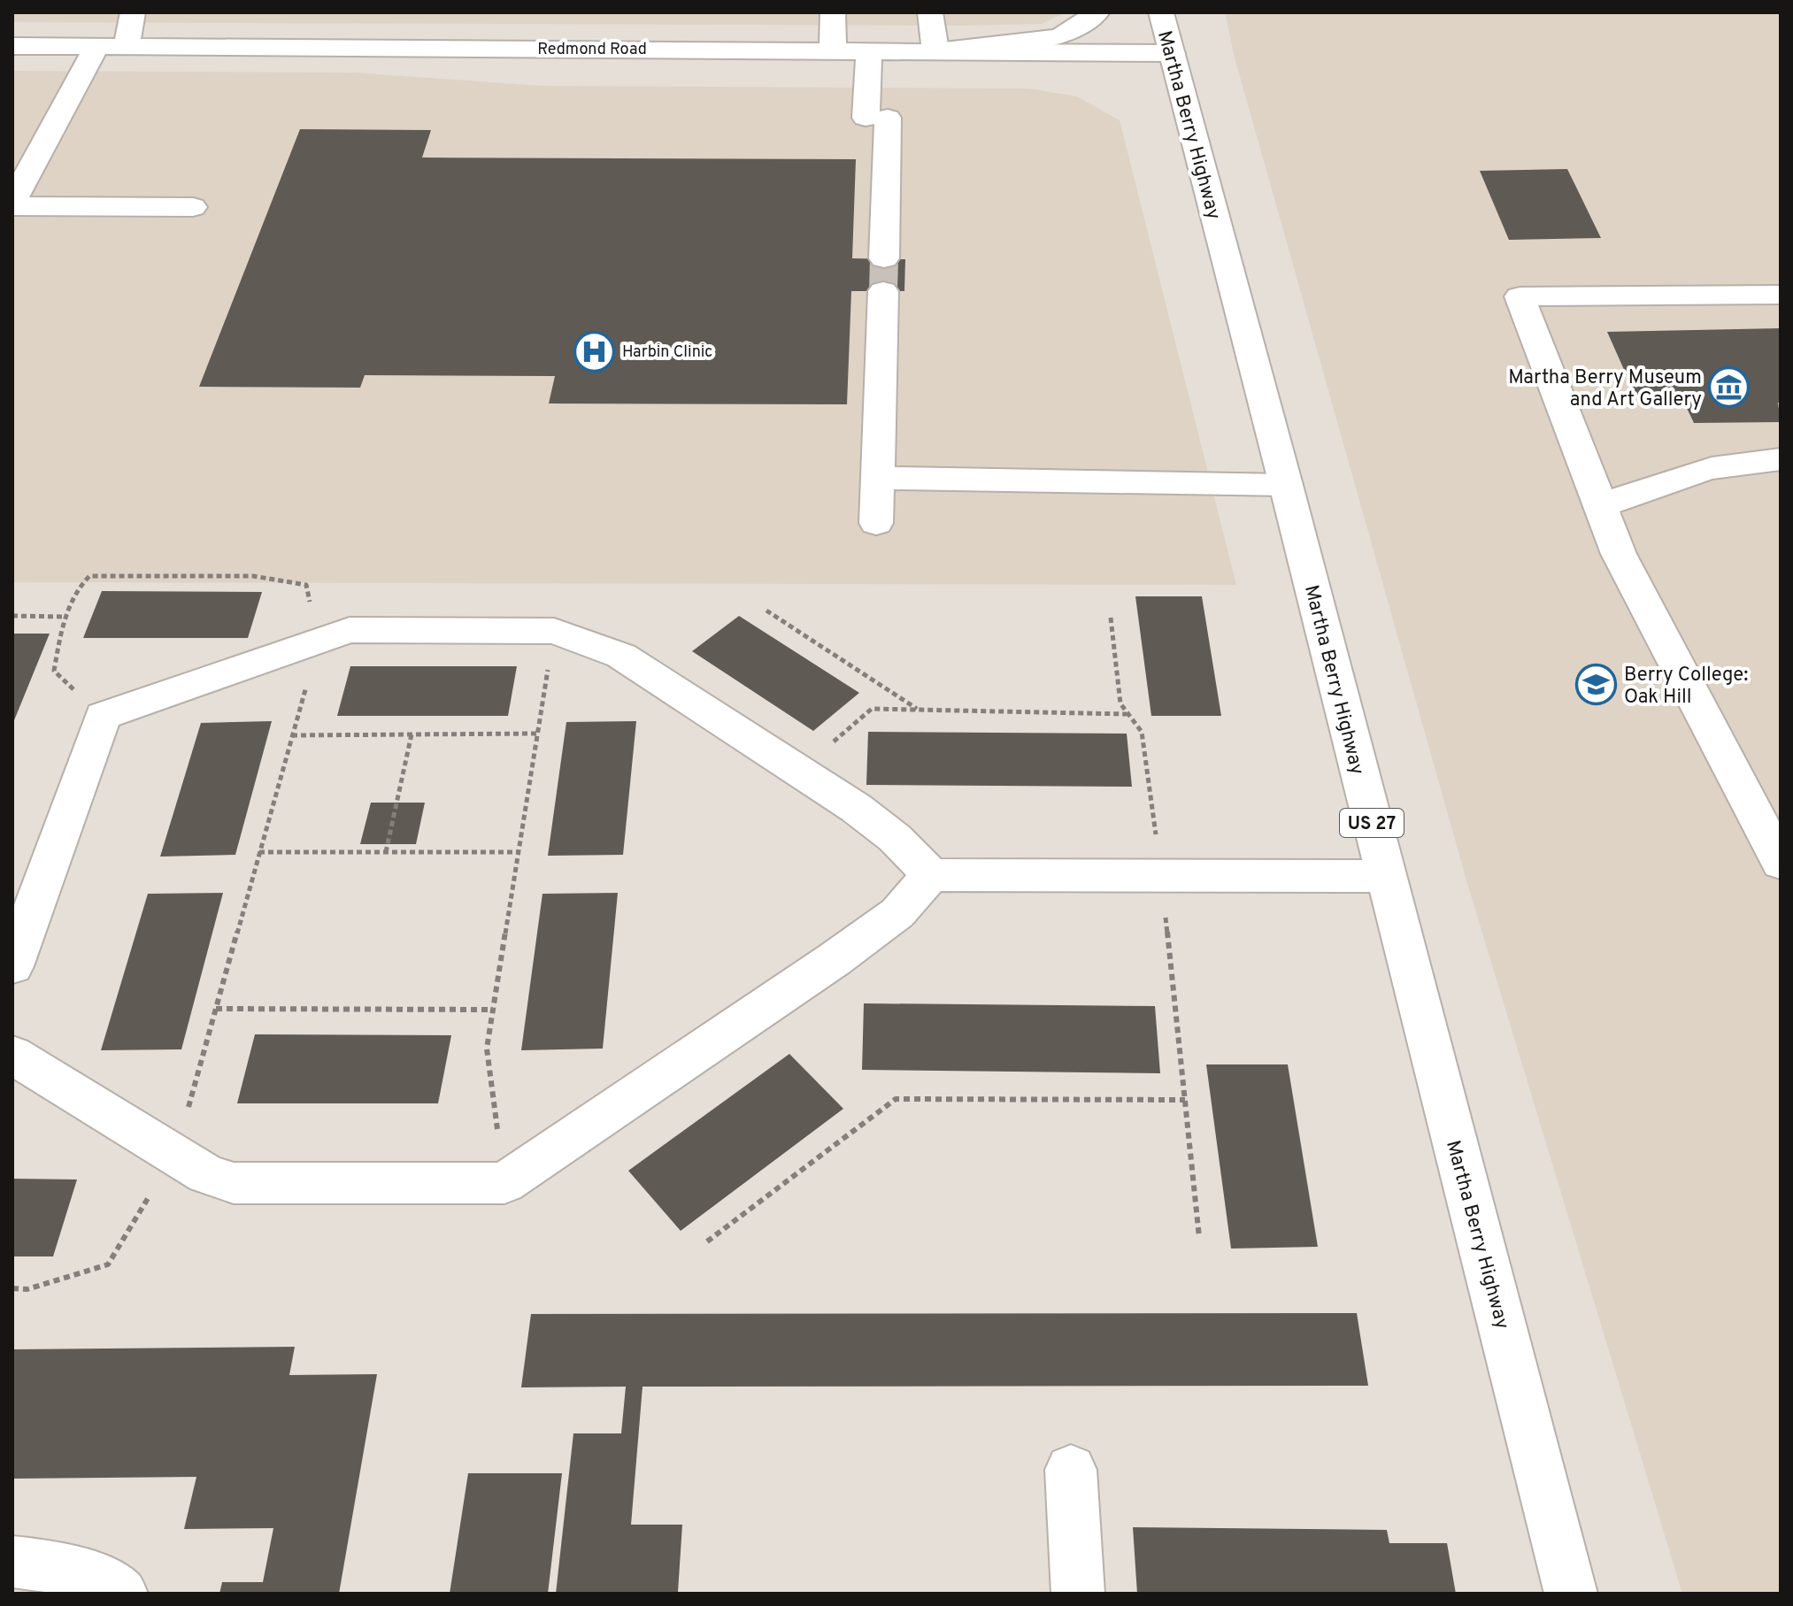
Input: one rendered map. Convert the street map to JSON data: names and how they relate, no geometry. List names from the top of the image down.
{
  "streets": {
    "main road": ["Redmond Road", "Martha Berry Highway", "US 27"]
  },
  "crossings": [
    ["Redmond Road", "Martha Berry Highway"]
  ],
  "places": {
    "hospital": ["Harbin Clinic"],
    "museum": ["Martha Berry Museum and Art Gallery"],
    "school or university": ["Berry College: Oak Hill"]
  }
}
